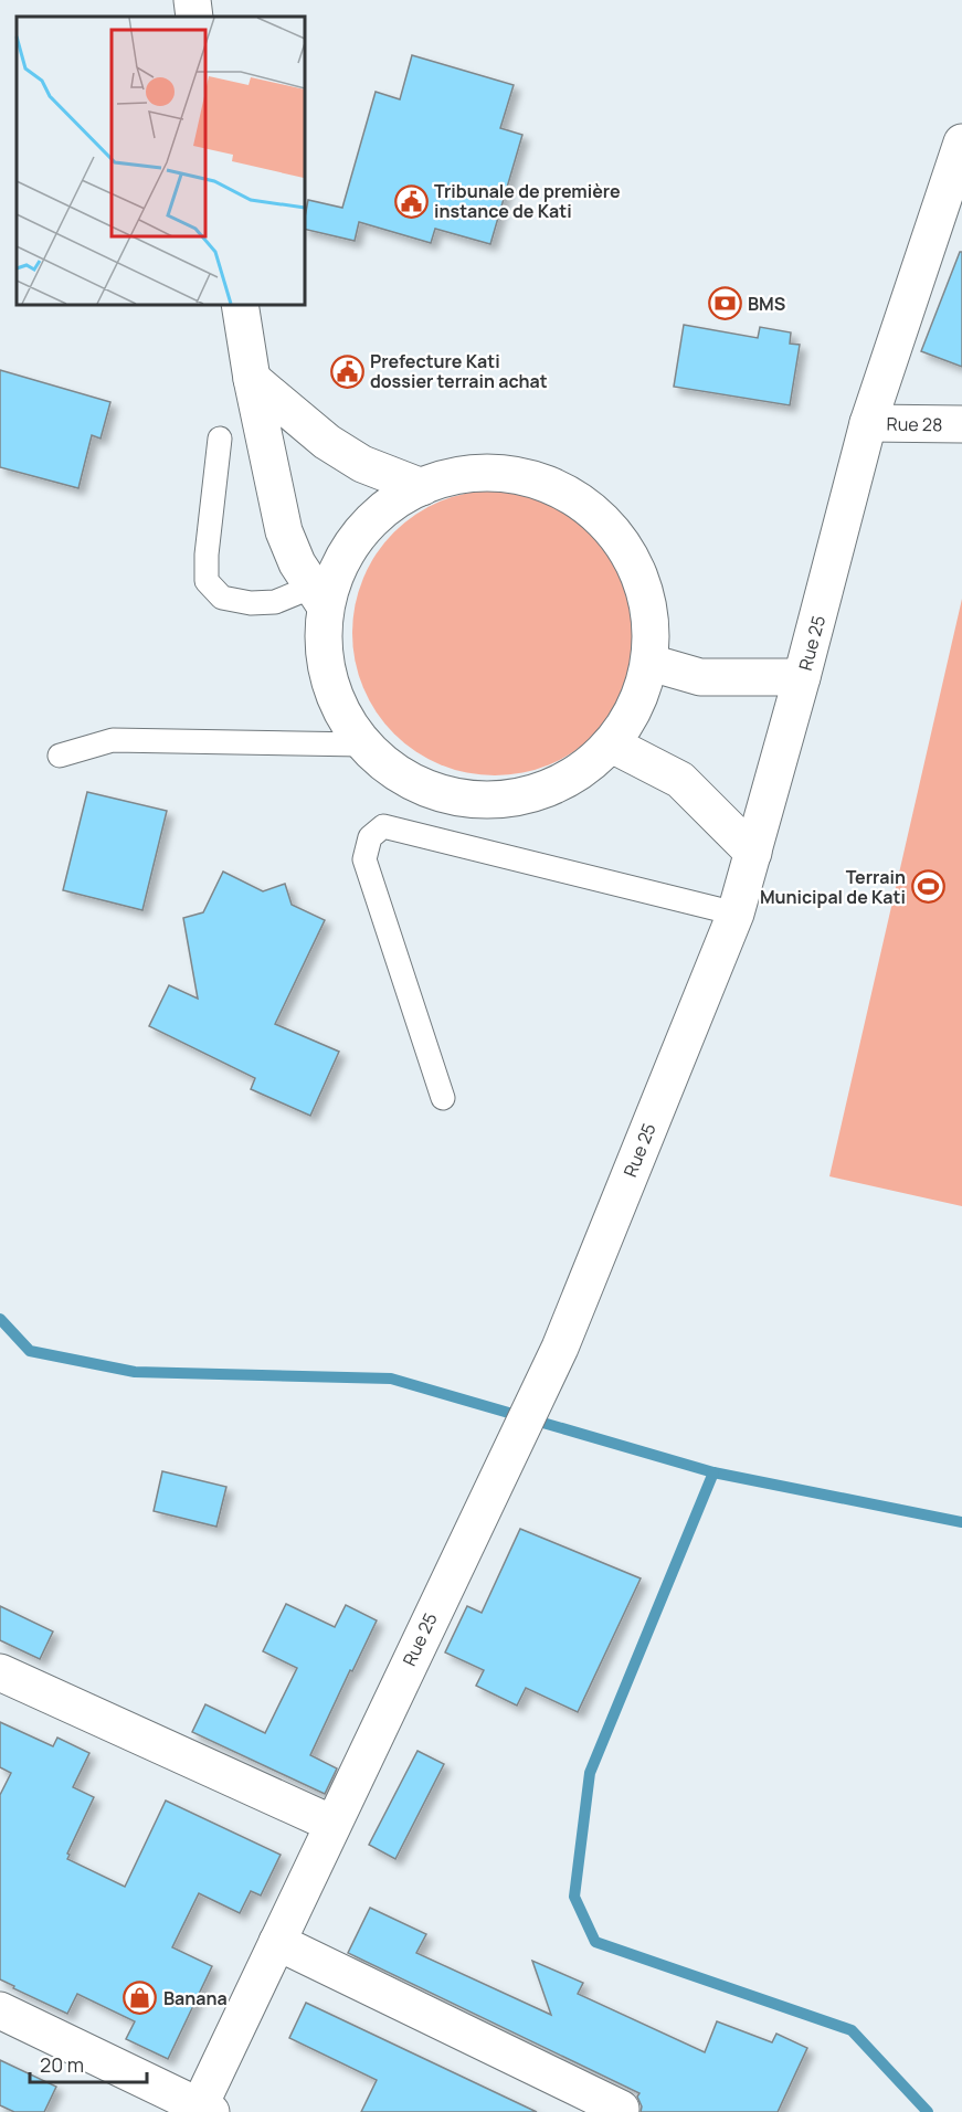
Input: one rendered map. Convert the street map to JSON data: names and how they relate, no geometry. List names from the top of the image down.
{
  "streets": {
    "street": ["Rue 28", "Rue 25"]
  },
  "crossings": [
    ["Rue 28", "Rue 25"]
  ],
  "places": {
    "public building": ["Tribunale de première instance de Kati", "Prefecture Kati dossier terrain achat"],
    "bank": ["BMS"],
    "sports": ["Terrain Municipal de Kati"],
    "shop": ["Banana"]
  },
  "scale_bar": "20 m"
}
